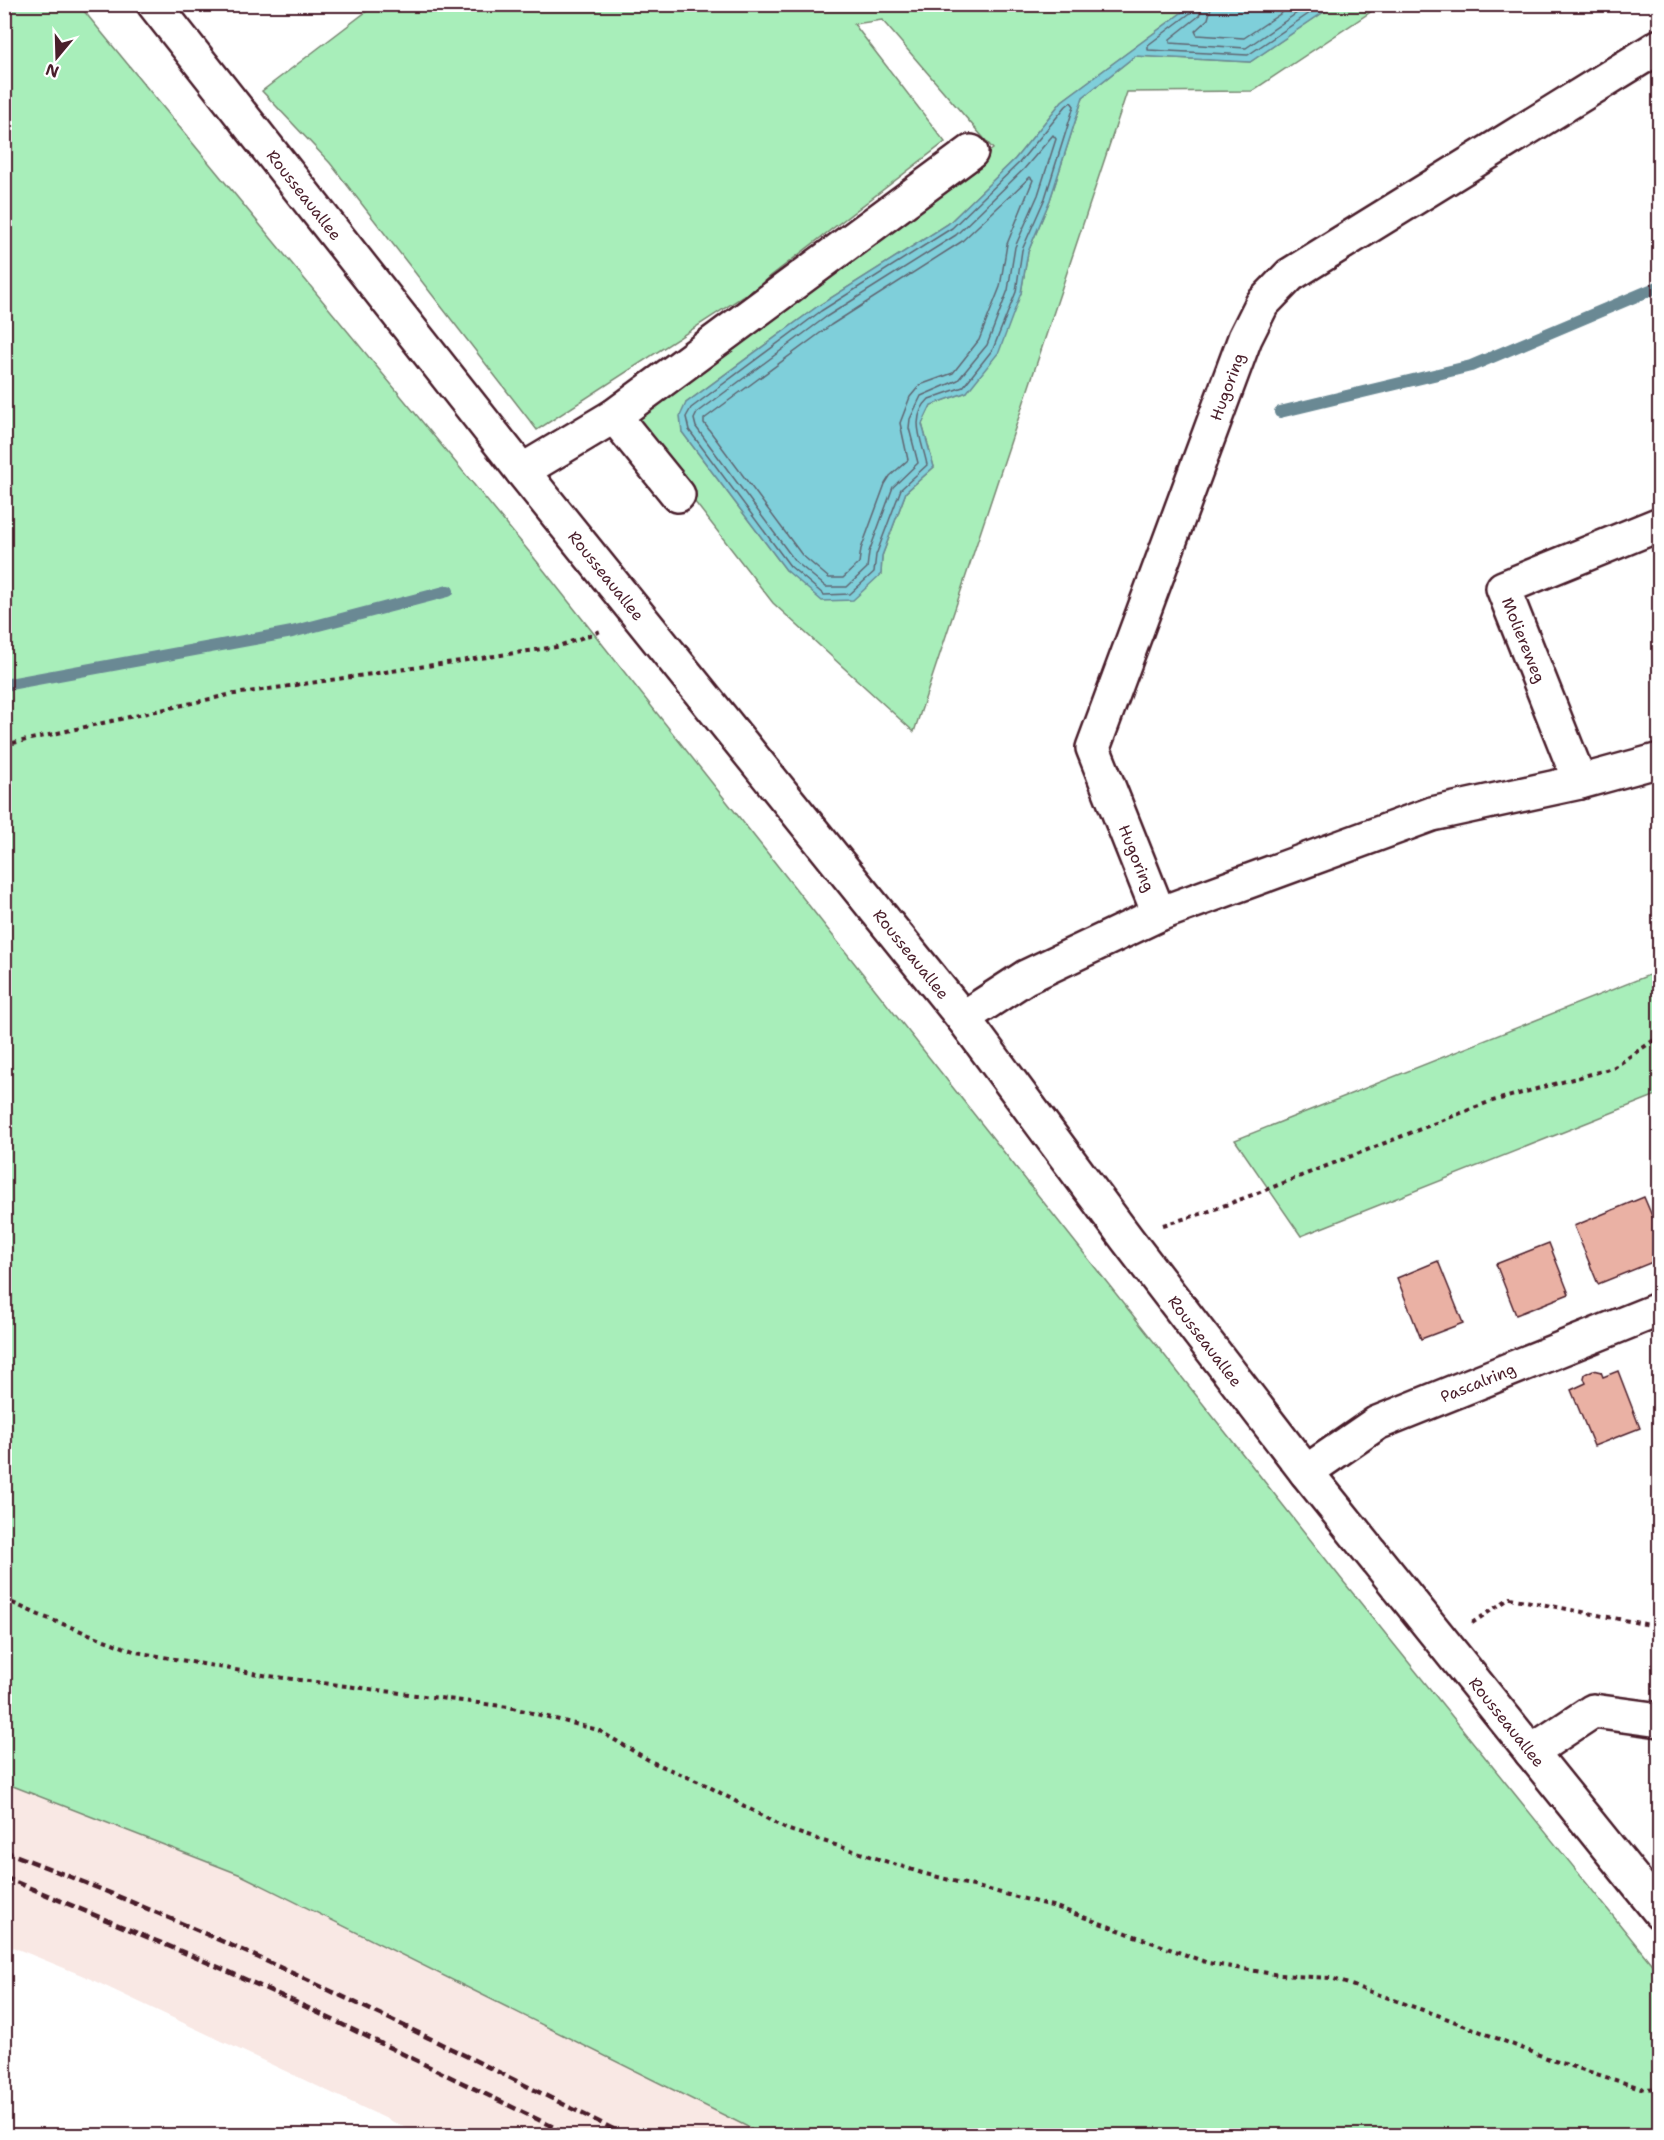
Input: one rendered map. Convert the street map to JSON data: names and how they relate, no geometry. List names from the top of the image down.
{
  "streets": {
    "street": [
      "Rousseauallee",
      "Hugoring",
      "Moliereweg",
      "Pascalring"
    ]
  },
  "crossings": [
    ["Rousseauallee", "Pascalring"]
  ],
  "north": "bottom"
}
